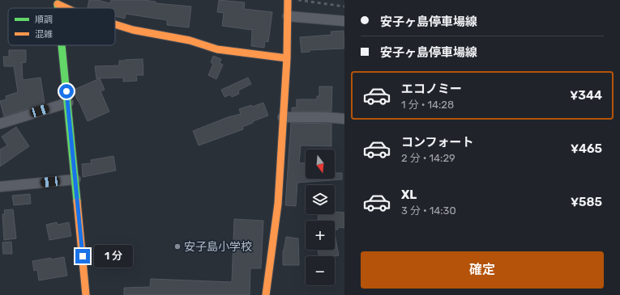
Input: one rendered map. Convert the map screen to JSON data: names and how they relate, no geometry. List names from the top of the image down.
{
  "places": ["安子島小学校"],
  "legend": ["順調", "混雑"],
  "north": "bottom",
  "page": {
    "banner": ["安子ヶ島停車場線", "安子ヶ島停車場線"],
    "list": [
      {
        "name": "エコノミー",
        "note": "1 分 · 14:28",
        "value": "¥344"
      },
      {
        "name": "コンフォート",
        "note": "2 分 · 14:29",
        "value": "¥465"
      },
      {
        "name": "XL",
        "note": "3 分 · 14:30",
        "value": "¥585"
      }
    ],
    "map_buttons": ["+", "−"],
    "bubble": "1 分",
    "buttons": "確定"
  }
}
